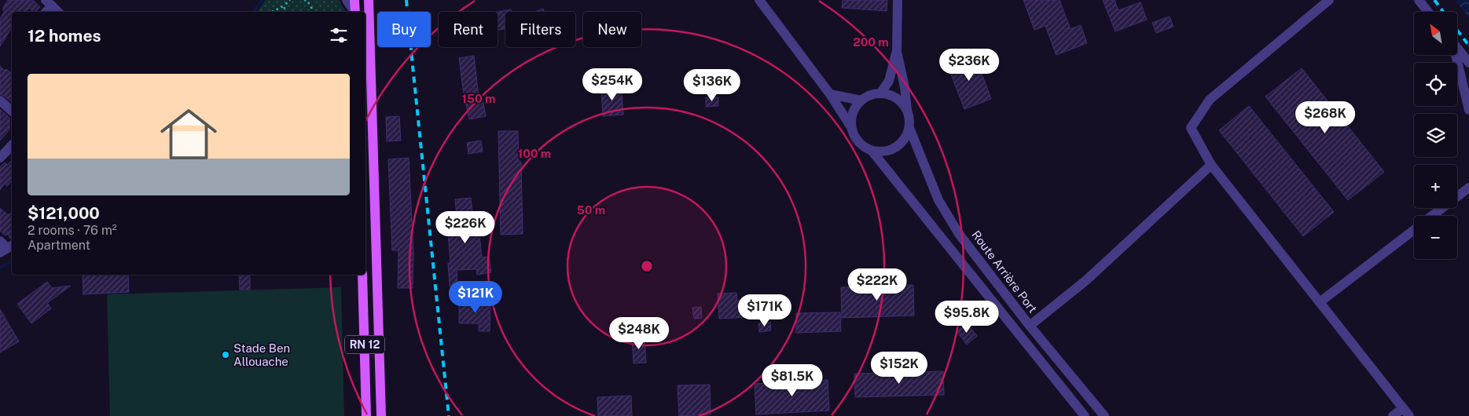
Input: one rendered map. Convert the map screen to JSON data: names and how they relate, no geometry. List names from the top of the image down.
{
  "streets": {
    "main road": ["RN 12"],
    "street": ["Route Arrière Port"]
  },
  "places": ["Stade Ben Allouache"],
  "north": "top left",
  "page": {
    "map_buttons": ["+", "−"],
    "chip": [
      "Buy",
      "Rent",
      "Filters",
      "New"
    ],
    "heading": "12 homes",
    "price": [
      "$236K",
      "$254K",
      "$136K",
      "$268K",
      "$226K",
      "$222K",
      "$121K",
      "$171K",
      "$95.8K",
      "$248K",
      "$152K",
      "$81.5K"
    ],
    "list": [
      {
        "name": "$121,000",
        "note": "2 rooms · 76 m² · Apartment"
      }
    ]
  },
  "rings": [
    "200 m",
    "150 m",
    "100 m",
    "50 m"
  ]
}
